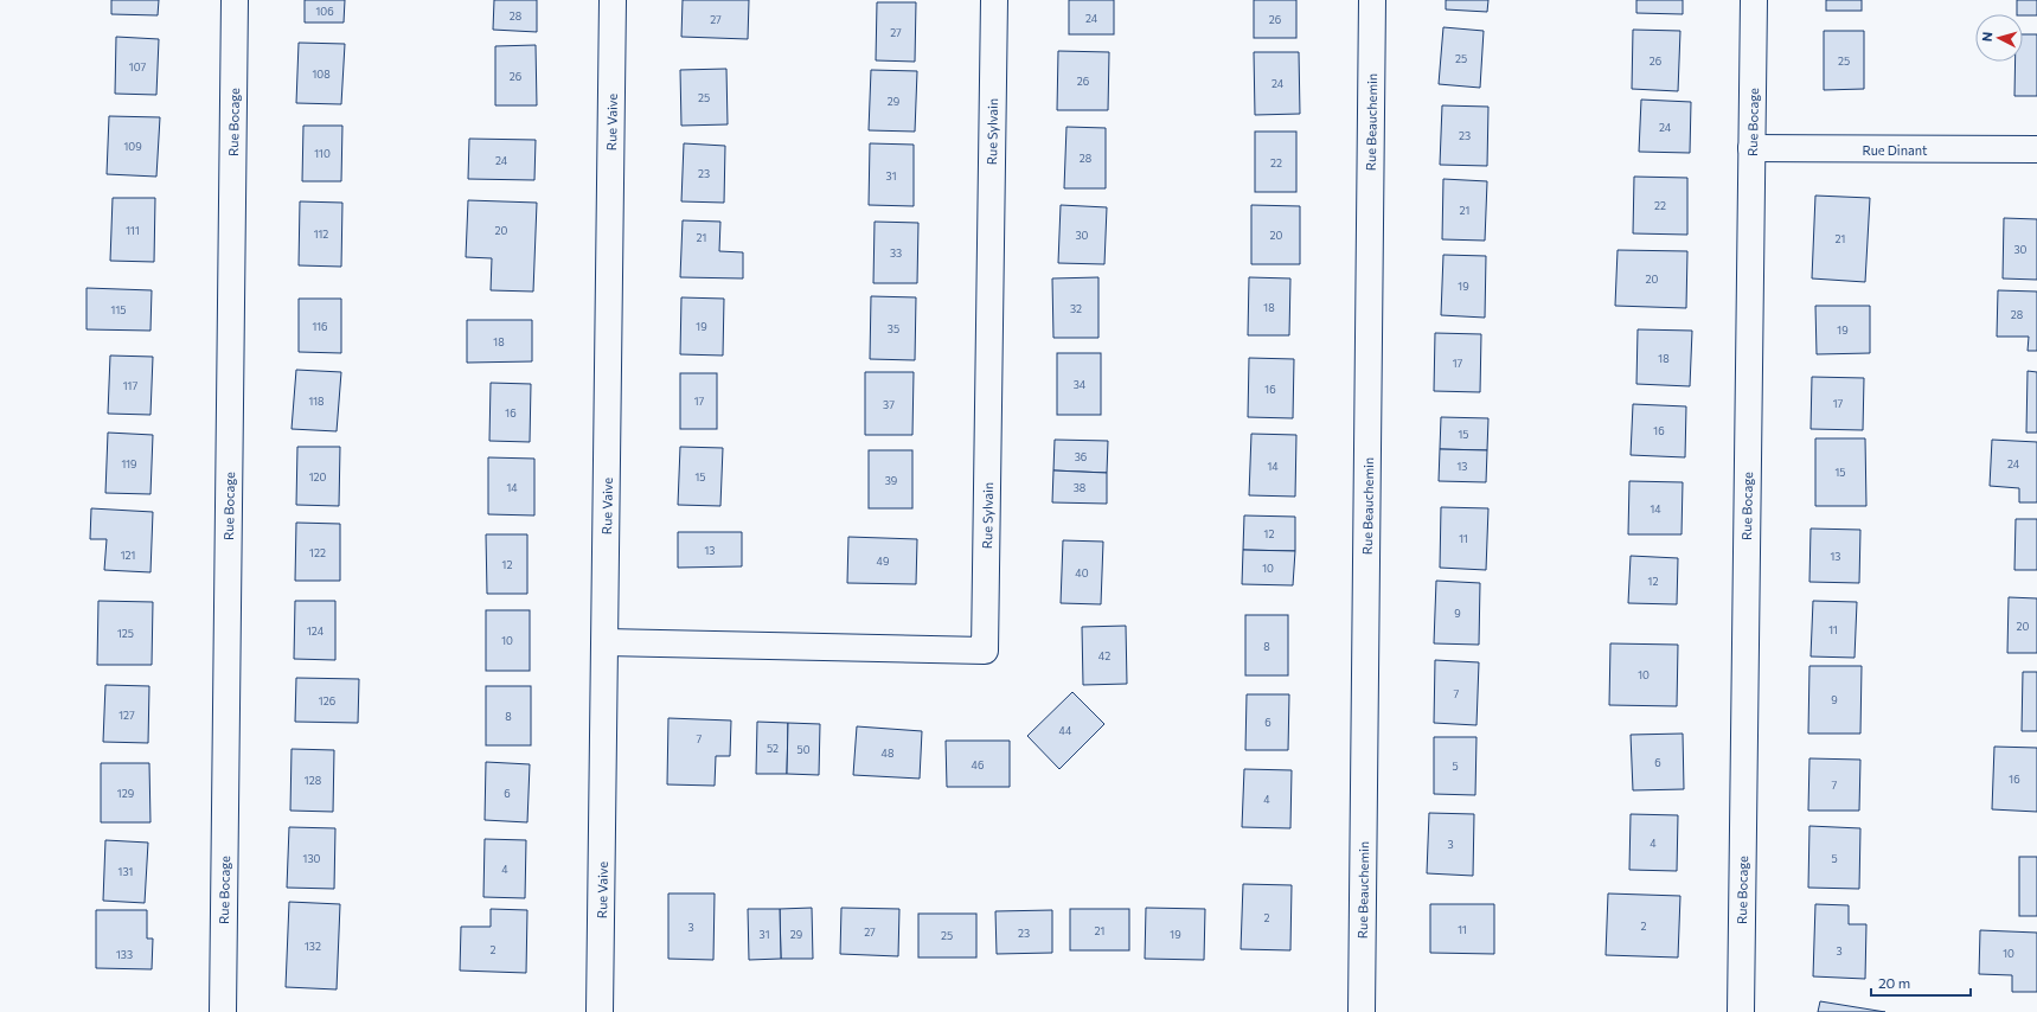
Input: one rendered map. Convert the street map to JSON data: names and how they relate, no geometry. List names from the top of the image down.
{
  "streets": {
    "street": [
      "Rue Bocage",
      "Rue Vaive",
      "Rue Beauchemin",
      "Rue Sylvain",
      "Rue Dinant"
    ]
  },
  "crossings": [
    ["Rue Bocage", "Rue Dinant"],
    ["Rue Vaive", "Rue Sylvain"]
  ],
  "house_numbers": [
    "106",
    "28",
    "24",
    "27",
    "26",
    "27",
    "25",
    "26",
    "25",
    "107",
    "108",
    "26",
    "26",
    "24",
    "25",
    "29",
    "24",
    "23",
    "109",
    "110",
    "28",
    "24",
    "22",
    "23",
    "31",
    "22",
    "21",
    "111",
    "20",
    "112",
    "30",
    "20",
    "21",
    "21",
    "30",
    "33",
    "20",
    "19",
    "18",
    "32",
    "115",
    "28",
    "116",
    "19",
    "35",
    "19",
    "18",
    "18",
    "17",
    "34",
    "117",
    "16",
    "118",
    "17",
    "17",
    "37",
    "16",
    "16",
    "15",
    "36",
    "119",
    "24",
    "14",
    "13",
    "15",
    "120",
    "15",
    "39",
    "14",
    "38",
    "14",
    "12",
    "11",
    "13",
    "122",
    "121",
    "13",
    "49",
    "12",
    "10",
    "40",
    "12",
    "9",
    "20",
    "11",
    "124",
    "125",
    "10",
    "8",
    "42",
    "10",
    "7",
    "9",
    "126",
    "127",
    "8",
    "6",
    "44",
    "7",
    "52",
    "50",
    "48",
    "6",
    "46",
    "5",
    "16",
    "128",
    "7",
    "129",
    "6",
    "4",
    "4",
    "3",
    "130",
    "5",
    "4",
    "131",
    "2",
    "2",
    "3",
    "11",
    "21",
    "27",
    "23",
    "31",
    "29",
    "19",
    "25",
    "132",
    "2",
    "3",
    "10",
    "133"
  ],
  "scale_bar": "20 m",
  "north": "left"
}
